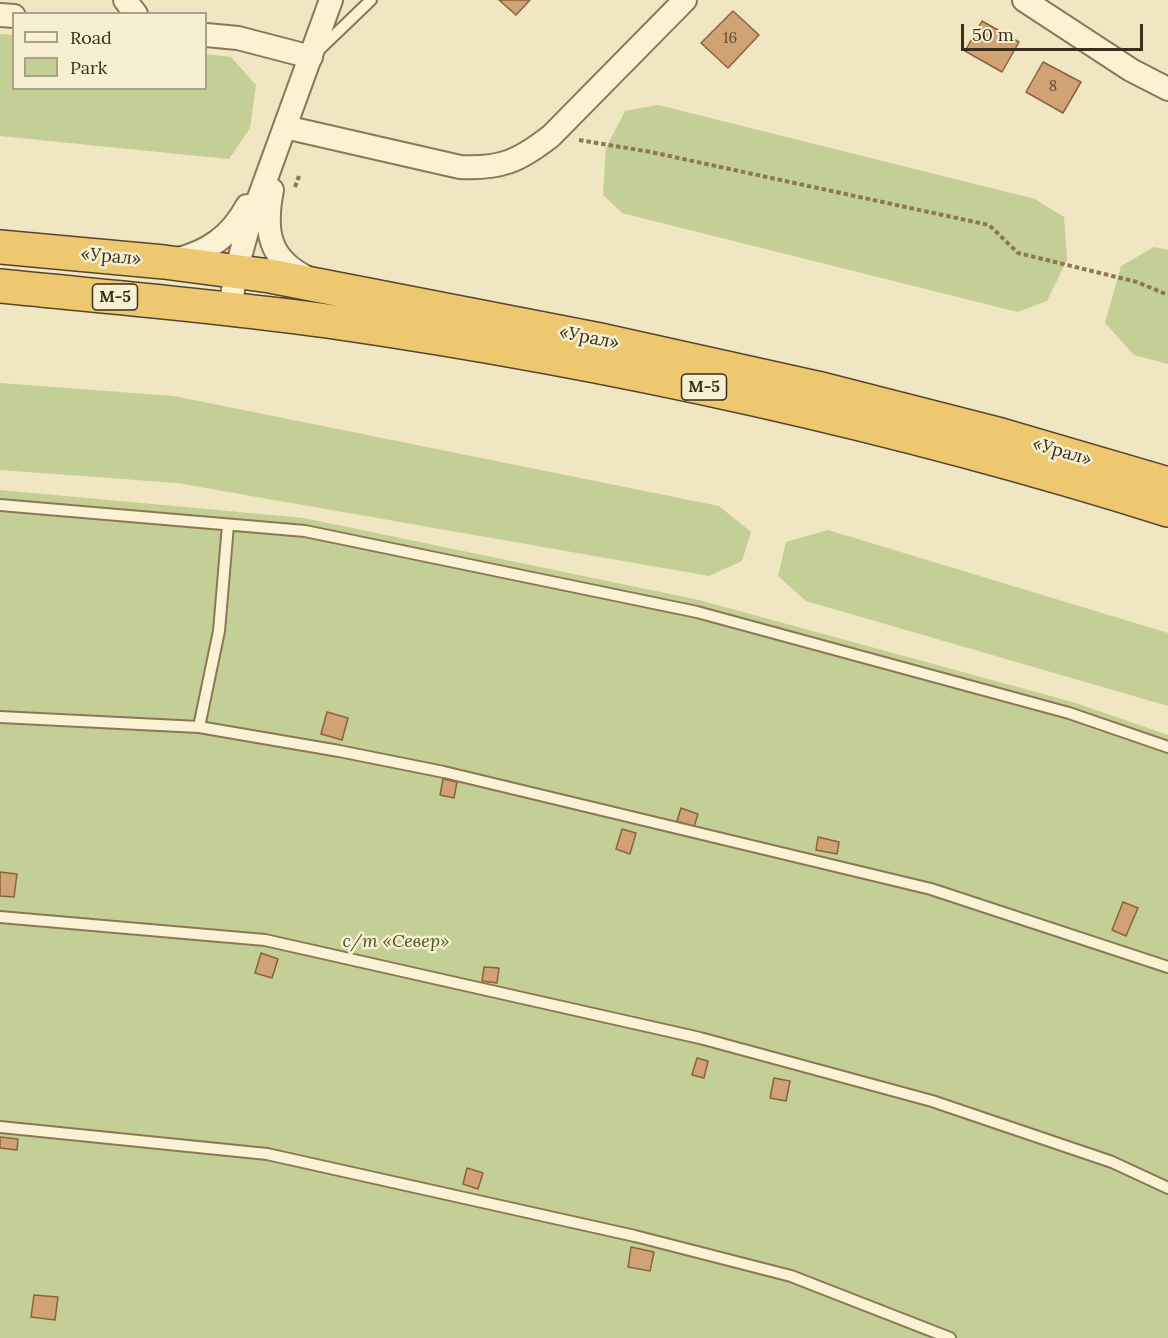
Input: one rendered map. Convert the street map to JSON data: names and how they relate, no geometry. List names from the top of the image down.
{
  "streets": {
    "highway": ["«Урал»", "М-5"]
  },
  "parks": ["с/т «Север»"],
  "house_numbers": ["16", "8"],
  "legend": ["Road", "Park"],
  "scale_bar": "50 m"
}
